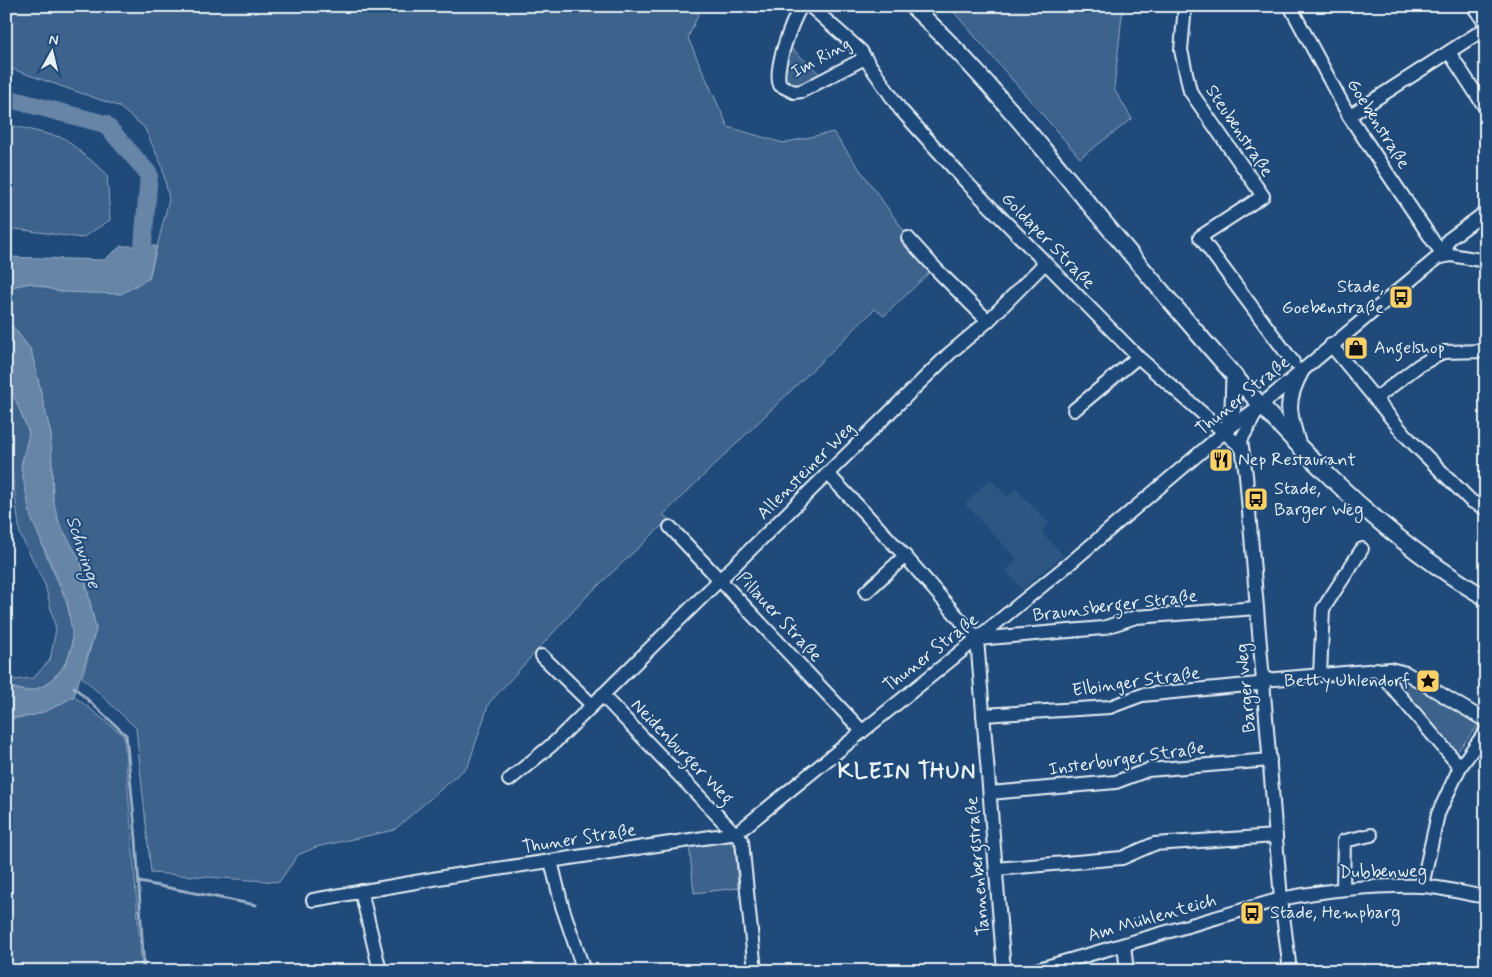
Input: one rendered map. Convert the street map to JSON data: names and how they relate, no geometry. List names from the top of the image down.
{
  "streets": {
    "street": [
      "Im Ring",
      "Goebenstraße",
      "Steubenstraße",
      "Goldaper Straße",
      "Thuner Straße",
      "Allensteiner Weg",
      "Braunsberger Straße",
      "Pillauer Straße",
      "Elbinger Straße",
      "Barger Weg",
      "Neidenburger Weg",
      "Insterburger Straße",
      "Tannenbergstraße",
      "Dubbenweg",
      "Am Mühlenteich"
    ]
  },
  "crossings": [
    ["Im Ring", "Goldaper Straße"],
    ["Goebenstraße", "Thuner Straße"],
    ["Steubenstraße", "Thuner Straße"],
    ["Goldaper Straße", "Thuner Straße"],
    ["Goldaper Straße", "Allensteiner Weg"],
    ["Goldaper Straße", "Barger Weg"],
    ["Thuner Straße", "Braunsberger Straße"],
    ["Thuner Straße", "Pillauer Straße"],
    ["Thuner Straße", "Neidenburger Weg"],
    ["Thuner Straße", "Tannenbergstraße"],
    ["Allensteiner Weg", "Pillauer Straße"],
    ["Allensteiner Weg", "Neidenburger Weg"],
    ["Braunsberger Straße", "Barger Weg"],
    ["Braunsberger Straße", "Tannenbergstraße"],
    ["Elbinger Straße", "Barger Weg"],
    ["Elbinger Straße", "Tannenbergstraße"],
    ["Barger Weg", "Insterburger Straße"],
    ["Barger Weg", "Dubbenweg"],
    ["Barger Weg", "Am Mühlenteich"],
    ["Insterburger Straße", "Tannenbergstraße"],
    ["Dubbenweg", "Am Mühlenteich"]
  ],
  "districts": ["KLEIN THUN"],
  "water": ["Schwinge"],
  "places": {
    "bus stop": ["Stade, Goebenstraße", "Stade, Barger Weg", "Stade, Hempbarg"],
    "shop": ["Angelshop"],
    "restaurant": ["Nep Restaurant"],
    "place": ["Betty Uhlendorf"]
  },
  "north": "top"
}
